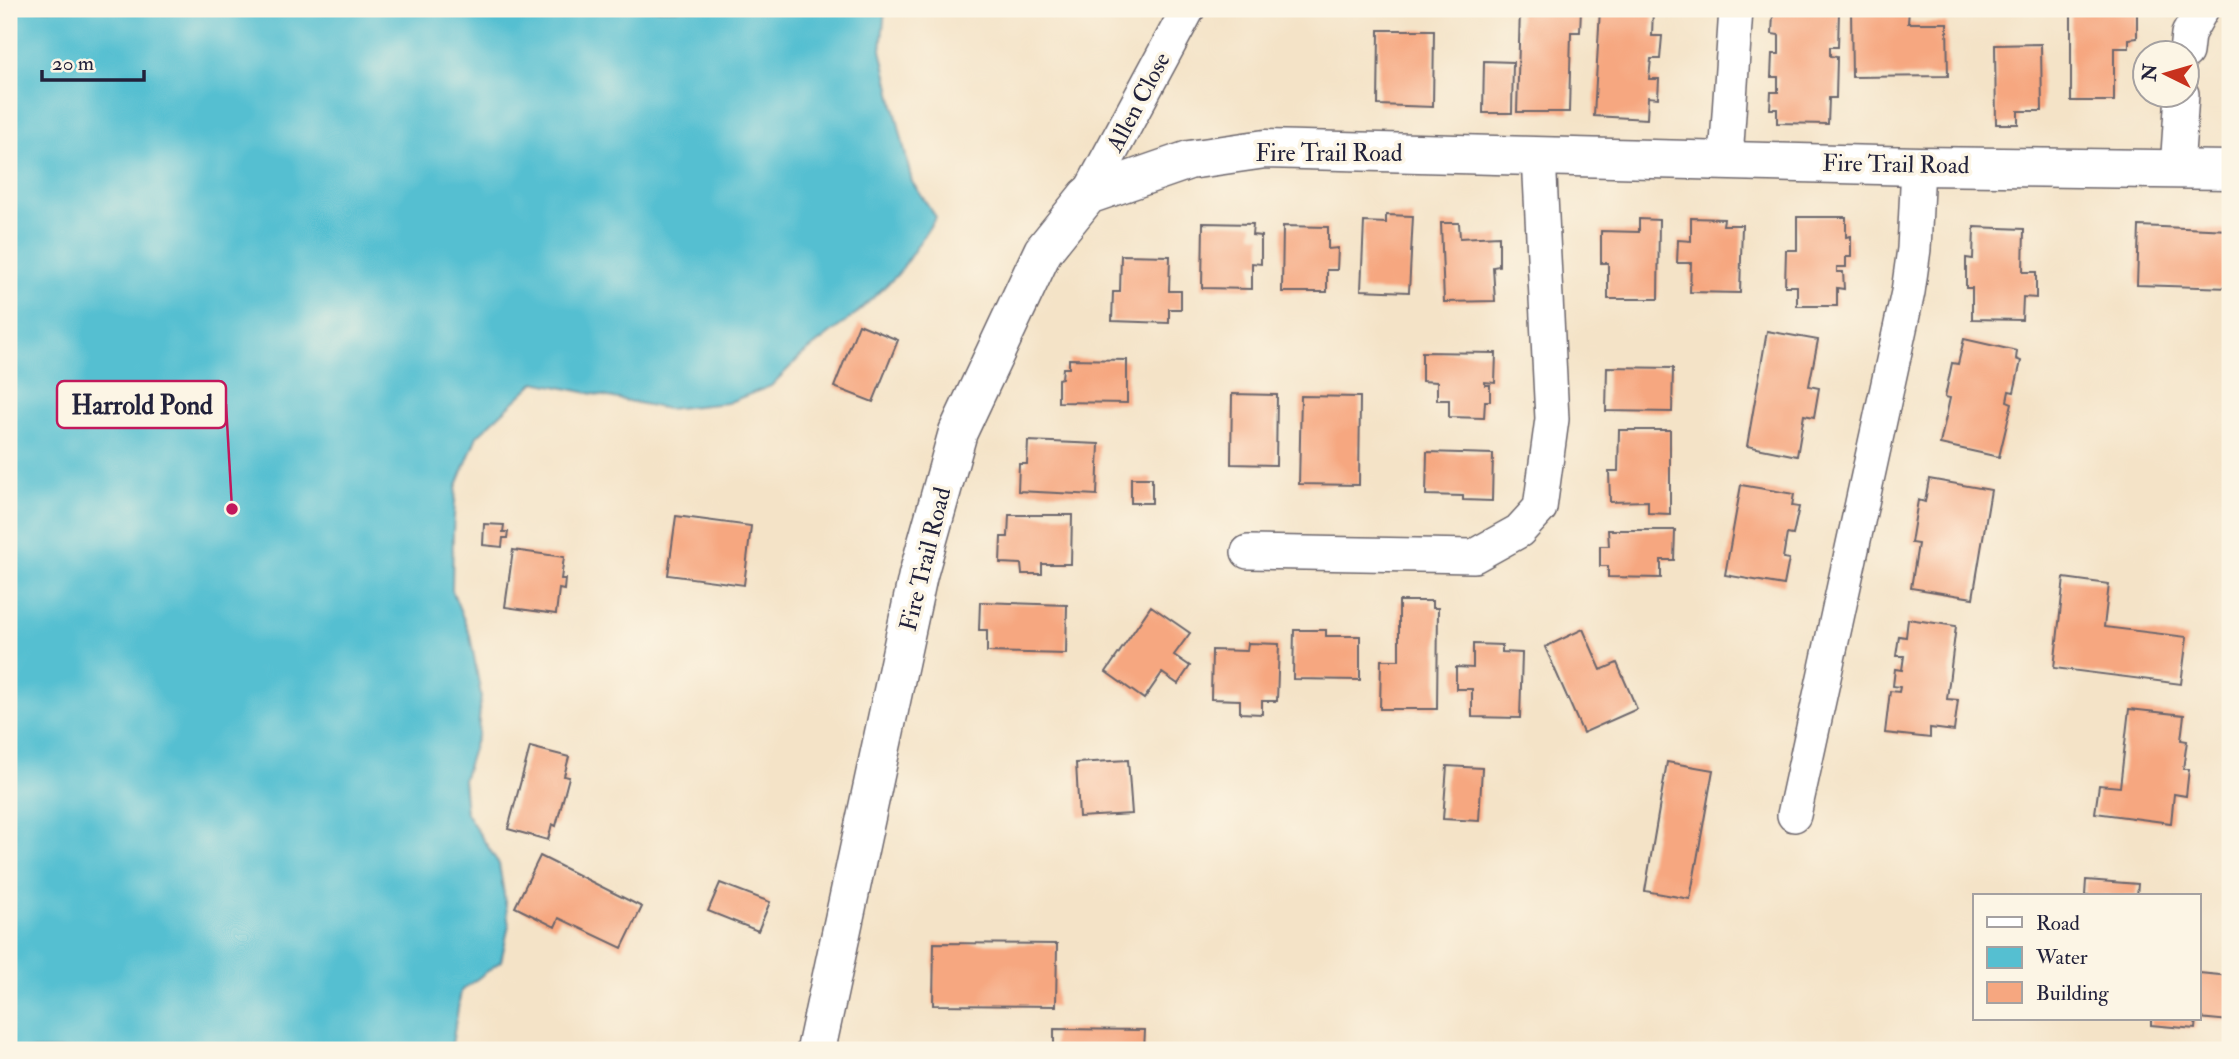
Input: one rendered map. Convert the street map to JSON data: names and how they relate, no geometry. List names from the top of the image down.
{
  "streets": {
    "street": ["Allen Close", "Fire Trail Road"]
  },
  "crossings": [
    ["Allen Close", "Fire Trail Road"]
  ],
  "places": ["Harrold Pond"],
  "legend": ["Road", "Water", "Building"],
  "scale_bar": "20 m",
  "north": "left"
}
